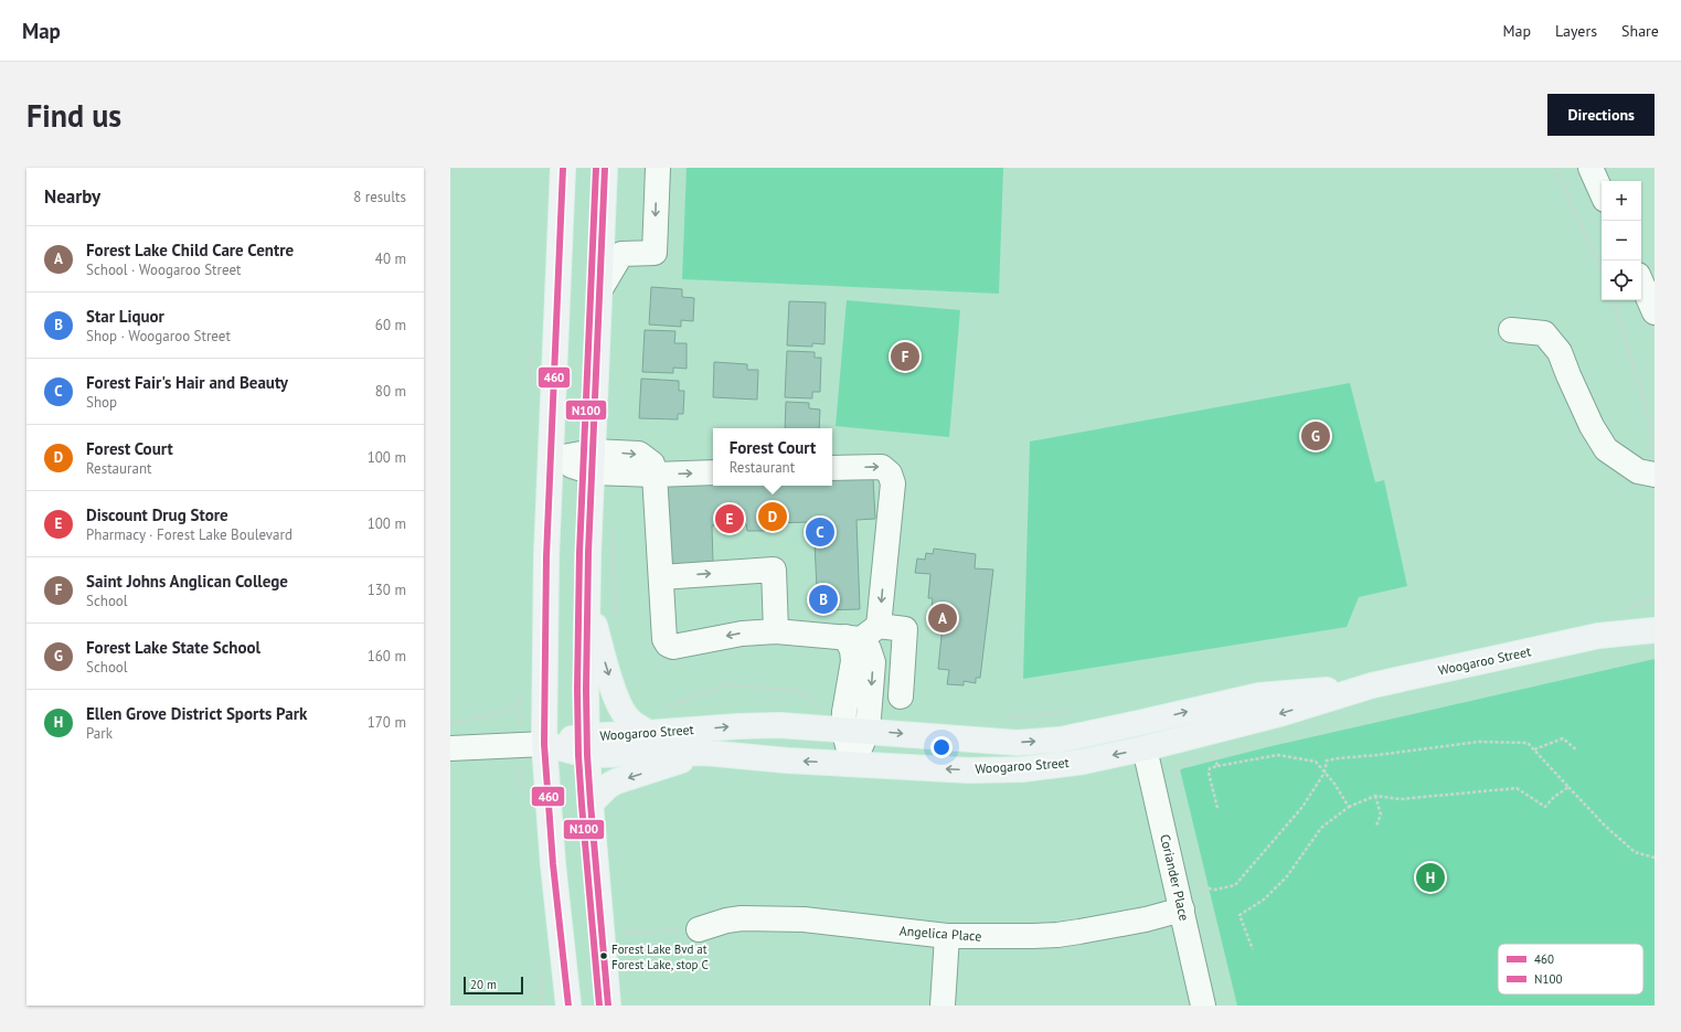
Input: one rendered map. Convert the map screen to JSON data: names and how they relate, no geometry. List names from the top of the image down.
{
  "streets": {
    "main road": ["Woogaroo Street"],
    "street": ["Coriander Place", "Angelica Place"]
  },
  "crossings": [
    ["Woogaroo Street", "Coriander Place"],
    ["Coriander Place", "Angelica Place"]
  ],
  "places": ["Forest Lake Bvd at Forest Lake, stop C"],
  "lines": ["transit line 460", "transit line N100"],
  "legend": ["460", "N100"],
  "scale_bar": "20 m",
  "page": {
    "header": "Map",
    "nav": ["Map", "Layers", "Share"],
    "buttons": "Directions",
    "title": "Find us",
    "heading": ["Nearby", "8 results"],
    "map_buttons": ["+", "−"],
    "list": [
      {
        "mark": "A",
        "name": "Forest Lake Child Care Centre",
        "note": "School · Woogaroo Street",
        "value": "40 m"
      },
      {
        "mark": "B",
        "name": "Star Liquor",
        "note": "Shop · Woogaroo Street",
        "value": "60 m"
      },
      {
        "mark": "C",
        "name": "Forest Fair's Hair and Beauty",
        "note": "Shop",
        "value": "80 m"
      },
      {
        "mark": "D",
        "name": "Forest Court",
        "note": "Restaurant",
        "value": "100 m"
      },
      {
        "mark": "E",
        "name": "Discount Drug Store",
        "note": "Pharmacy · Forest Lake Boulevard",
        "value": "100 m"
      },
      {
        "mark": "F",
        "name": "Saint Johns Anglican College",
        "note": "School",
        "value": "130 m"
      },
      {
        "mark": "G",
        "name": "Forest Lake State School",
        "note": "School",
        "value": "160 m"
      },
      {
        "mark": "H",
        "name": "Ellen Grove District Sports Park",
        "note": "Park",
        "value": "170 m"
      }
    ],
    "pins": [
      "F",
      "G",
      "D",
      "E",
      "C",
      "B",
      "A",
      "H"
    ],
    "popup": ["Forest Court", "Restaurant"],
    "scale": "20 m"
  }
}
